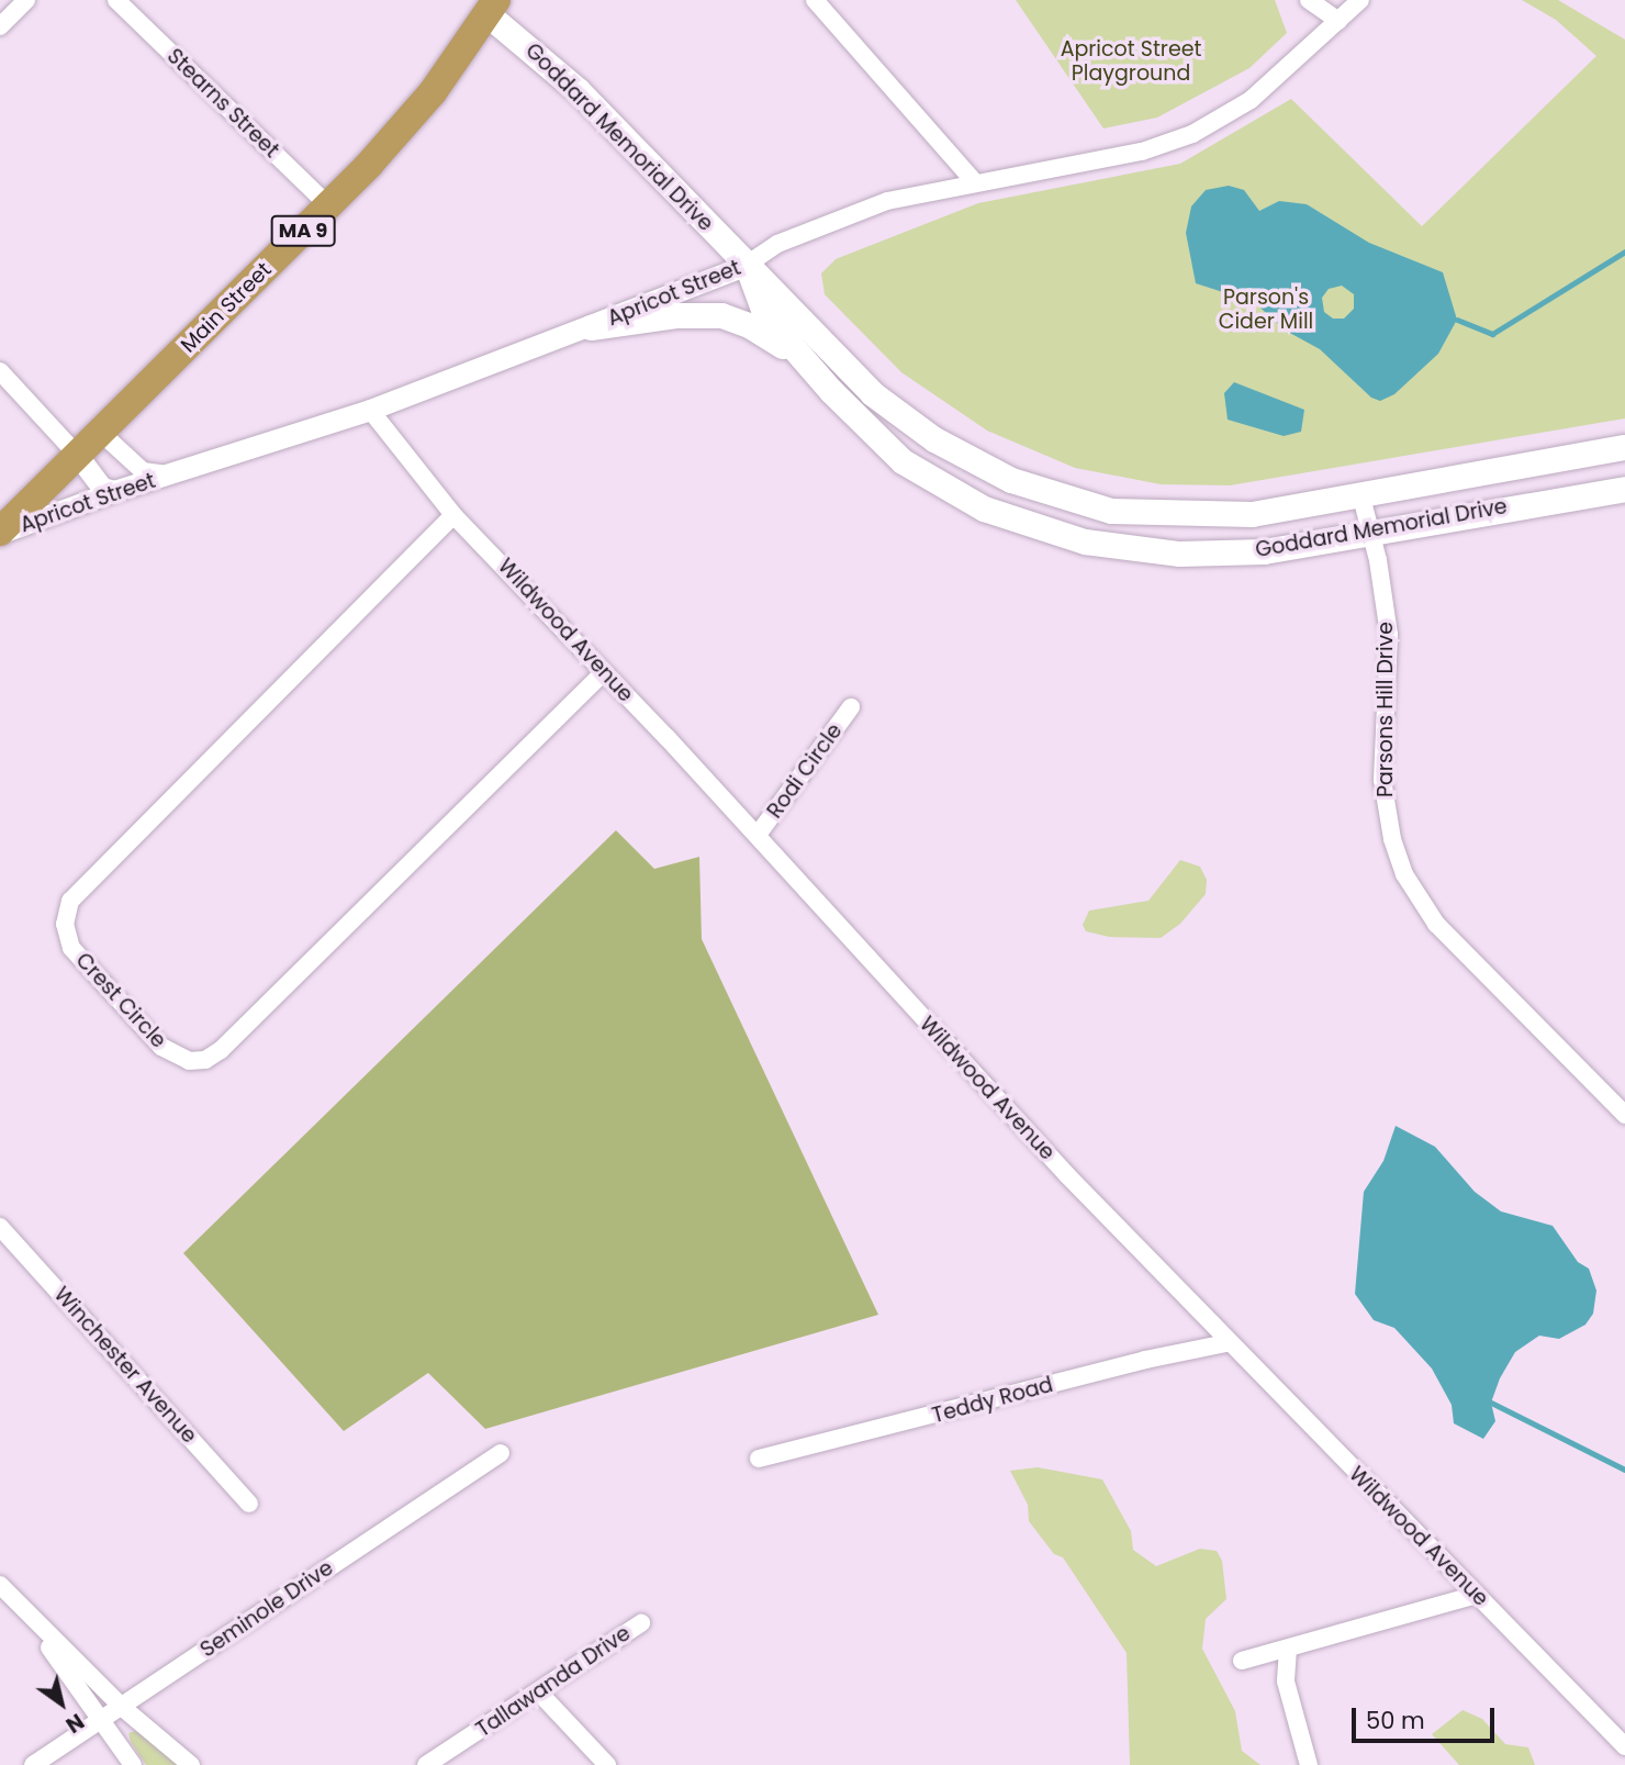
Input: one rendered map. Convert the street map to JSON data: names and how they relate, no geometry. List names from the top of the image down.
{
  "streets": {
    "highway": ["MA 9", "Main Street"],
    "main road": ["Goddard Memorial Drive"],
    "street": [
      "Stearns Street",
      "Apricot Street",
      "Wildwood Avenue",
      "Parsons Hill Drive",
      "Rodi Circle",
      "Crest Circle",
      "Winchester Avenue",
      "Teddy Road",
      "Seminole Drive",
      "Tallawanda Drive"
    ]
  },
  "crossings": [
    ["Stearns Street", "Main Street"],
    ["Goddard Memorial Drive", "Apricot Street"],
    ["Goddard Memorial Drive", "Main Street"],
    ["Goddard Memorial Drive", "Parsons Hill Drive"],
    ["Apricot Street", "Main Street"],
    ["Apricot Street", "Wildwood Avenue"],
    ["Wildwood Avenue", "Rodi Circle"],
    ["Wildwood Avenue", "Crest Circle"],
    ["Wildwood Avenue", "Teddy Road"]
  ],
  "parks": ["Apricot Street Playground", "Parson's Cider Mill"],
  "scale_bar": "50 m",
  "north": "bottom right"
}
